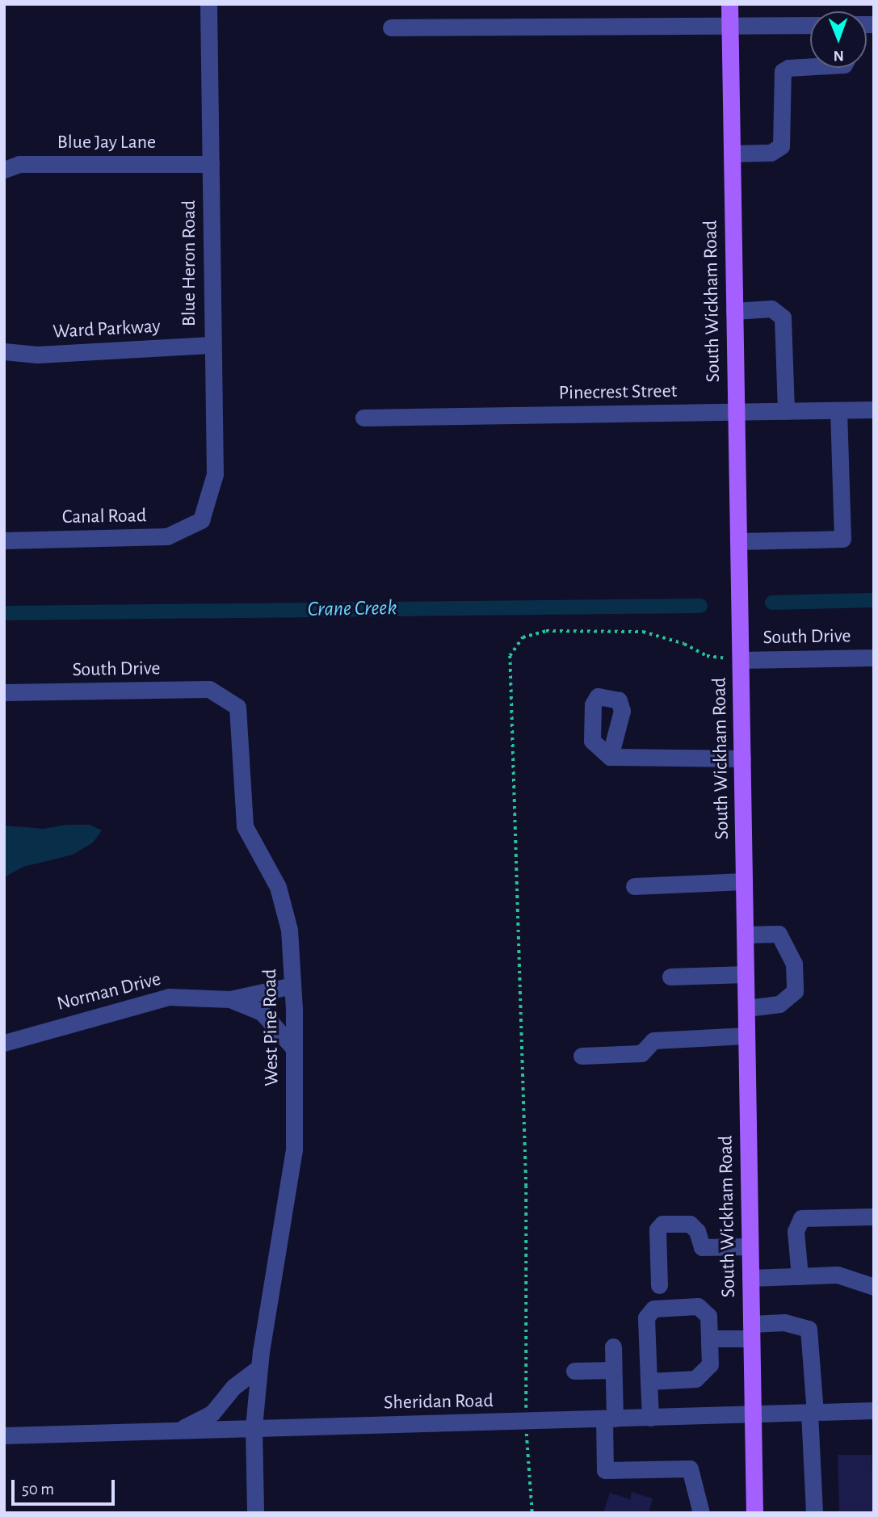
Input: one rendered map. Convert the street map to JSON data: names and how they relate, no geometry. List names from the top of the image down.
{
  "streets": {
    "main road": ["South Wickham Road"],
    "street": [
      "Blue Jay Lane",
      "Blue Heron Road",
      "Ward Parkway",
      "Pinecrest Street",
      "Canal Road",
      "South Drive",
      "Norman Drive",
      "West Pine Road",
      "Sheridan Road"
    ]
  },
  "crossings": [
    ["Blue Jay Lane", "Blue Heron Road"],
    ["Blue Heron Road", "Ward Parkway"],
    ["Blue Heron Road", "Canal Road"],
    ["South Wickham Road", "Pinecrest Street"],
    ["South Wickham Road", "South Drive"],
    ["South Wickham Road", "Sheridan Road"],
    ["South Drive", "West Pine Road"],
    ["Norman Drive", "West Pine Road"],
    ["West Pine Road", "Sheridan Road"]
  ],
  "water": ["Crane Creek"],
  "scale_bar": "50 m",
  "north": "bottom"
}
